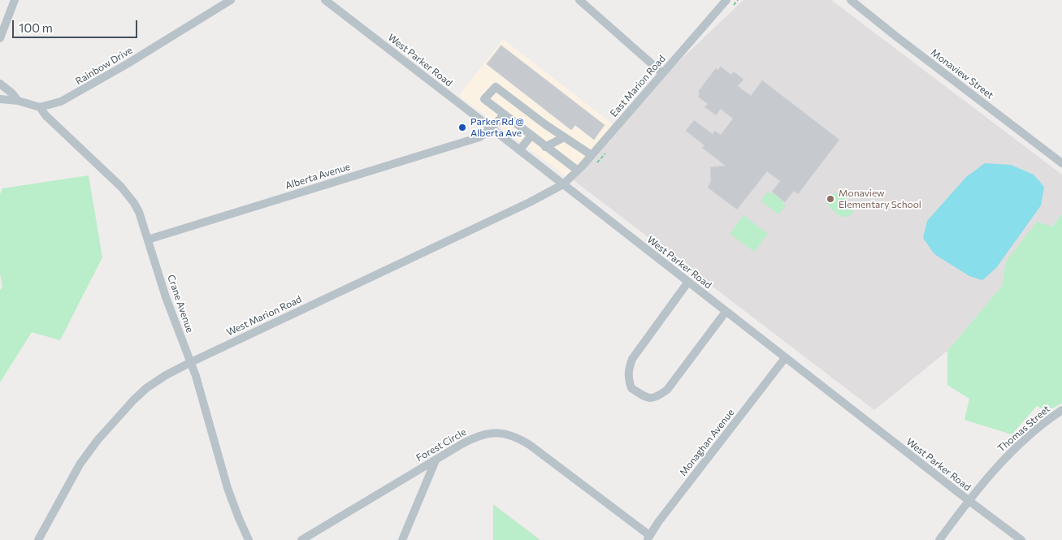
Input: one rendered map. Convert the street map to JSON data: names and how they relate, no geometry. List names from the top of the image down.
{
  "streets": {
    "street": [
      "West Parker Road",
      "Rainbow Drive",
      "Monaview Street",
      "East Marion Road",
      "Alberta Avenue",
      "Crane Avenue",
      "West Marion Road",
      "Thomas Street",
      "Monaghan Avenue",
      "Forest Circle"
    ]
  },
  "crossings": [
    ["West Parker Road", "East Marion Road"],
    ["West Parker Road", "Alberta Avenue"],
    ["West Parker Road", "West Marion Road"],
    ["West Parker Road", "Thomas Street"],
    ["West Parker Road", "Monaghan Avenue"],
    ["Rainbow Drive", "Crane Avenue"],
    ["East Marion Road", "West Marion Road"],
    ["Alberta Avenue", "Crane Avenue"],
    ["Crane Avenue", "West Marion Road"],
    ["Monaghan Avenue", "Forest Circle"]
  ],
  "places": ["Parker Rd @ Alberta Ave", "Monaview Elementary School"],
  "scale_bar": "100 m"
}
